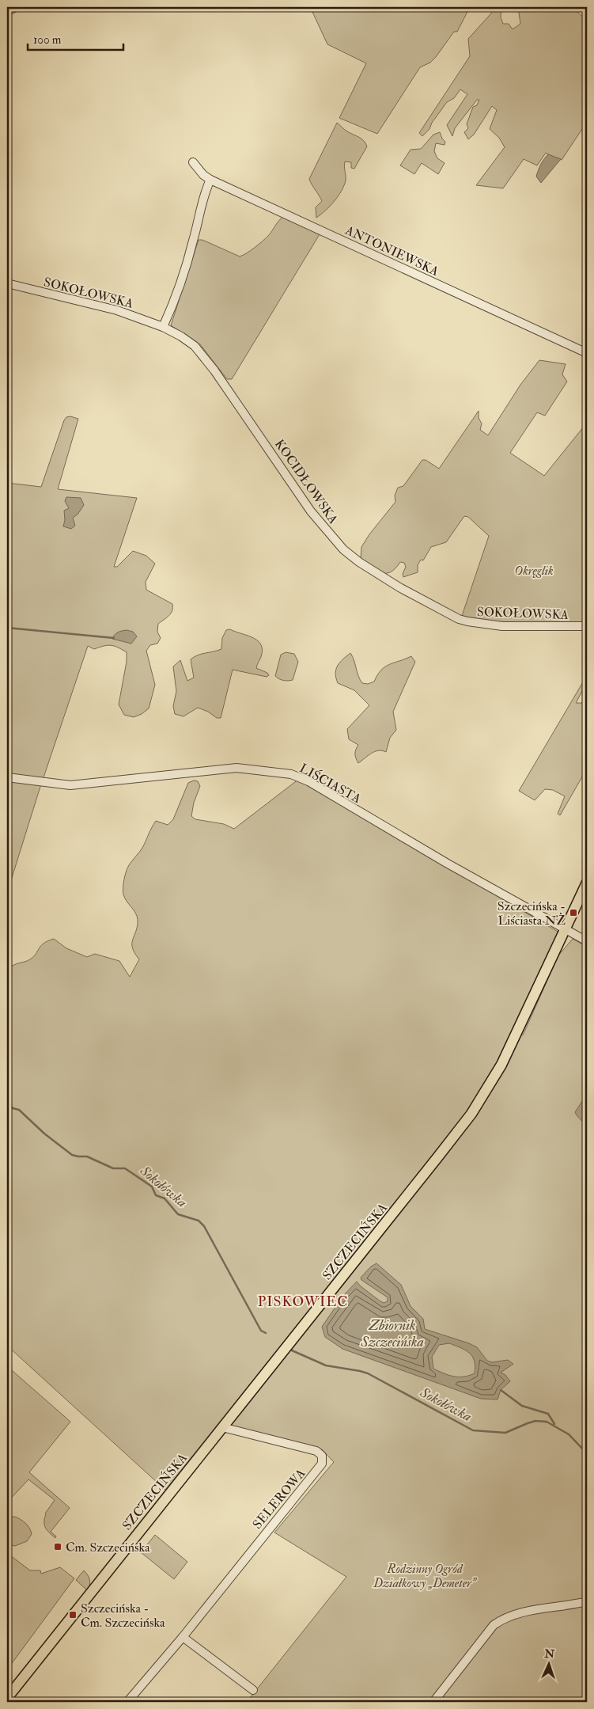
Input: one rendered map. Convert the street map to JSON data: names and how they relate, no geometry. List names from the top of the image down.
{
  "streets": {
    "main road": ["SZCZECIŃSKA"],
    "street": [
      "ANTONIEWSKA",
      "SOKOŁOWSKA",
      "KOCIDŁOWSKA",
      "LIŚCIASTA",
      "SELEROWA"
    ]
  },
  "crossings": [
    ["SOKOŁOWSKA", "KOCIDŁOWSKA"],
    ["LIŚCIASTA", "SZCZECIŃSKA"],
    ["SZCZECIŃSKA", "SELEROWA"]
  ],
  "districts": ["PISKOWIEC"],
  "water": ["Sokołówka", "Zbiornik Szczecińska"],
  "parks": ["Okręglik", "Rodzinny Ogród Działkowy „Demeter”"],
  "places": {
    "transit": ["Szczecińska - Liściasta NŻ", "Cm. Szczecińska", "Szczecińska - Cm. Szczecińska"]
  },
  "scale_bar": "100 m",
  "north": "top"
}
